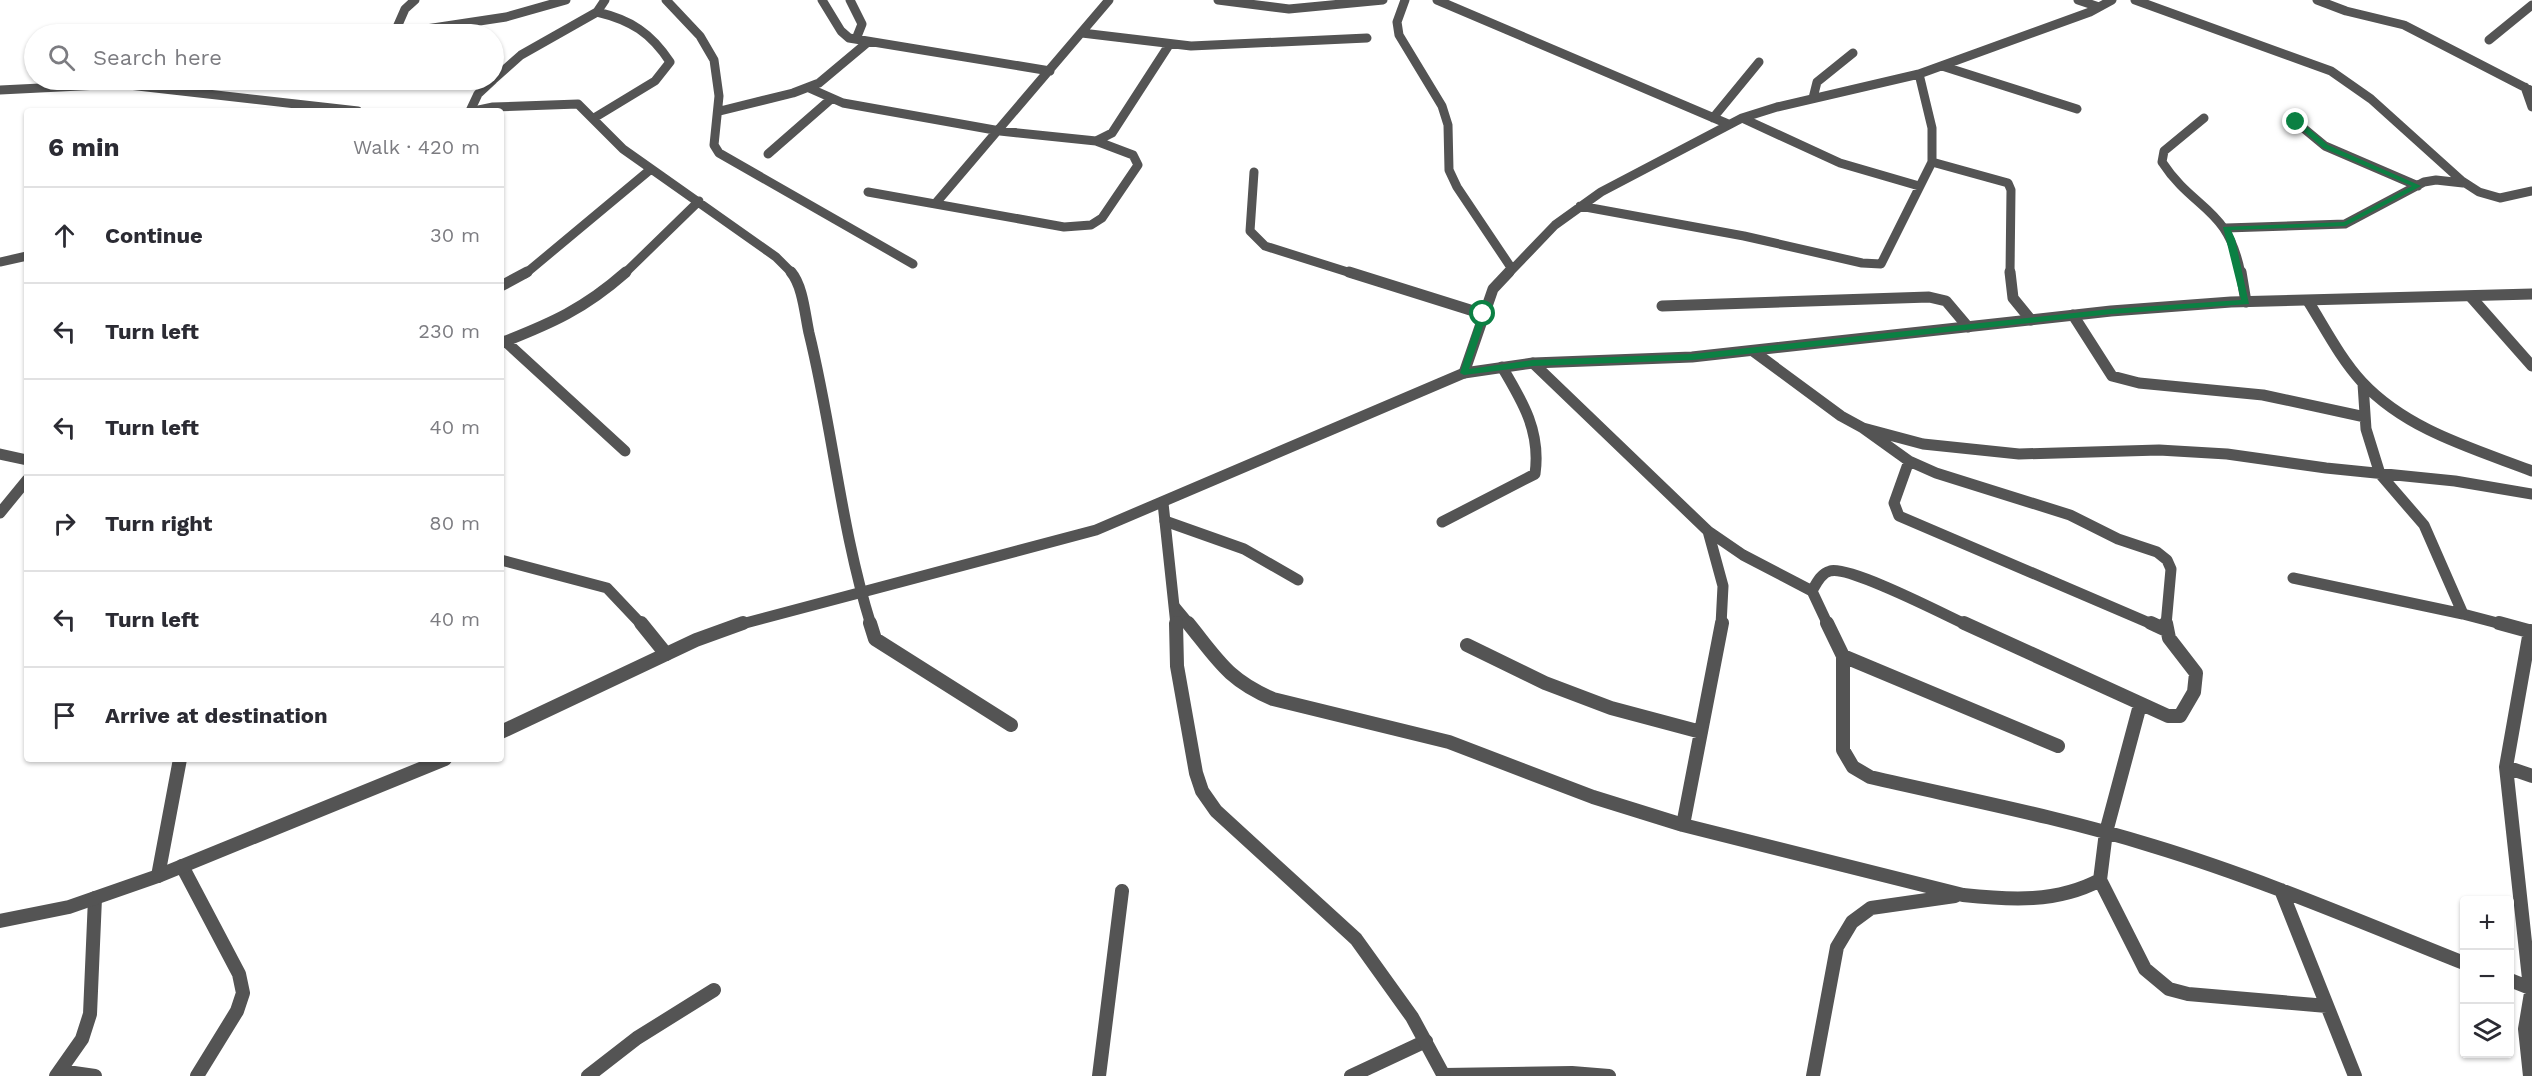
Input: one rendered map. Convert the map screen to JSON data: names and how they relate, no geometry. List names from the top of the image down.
{
  "page": {
    "search": "Search here",
    "heading": ["6 min", "Walk · 420 m"],
    "list": [
      ["Continue", "30 m"],
      ["Turn left", "230 m"],
      ["Turn left", "40 m"],
      ["Turn right", "80 m"],
      ["Turn left", "40 m"],
      "Arrive at destination"
    ],
    "map_buttons": ["+", "−"]
  }
}
